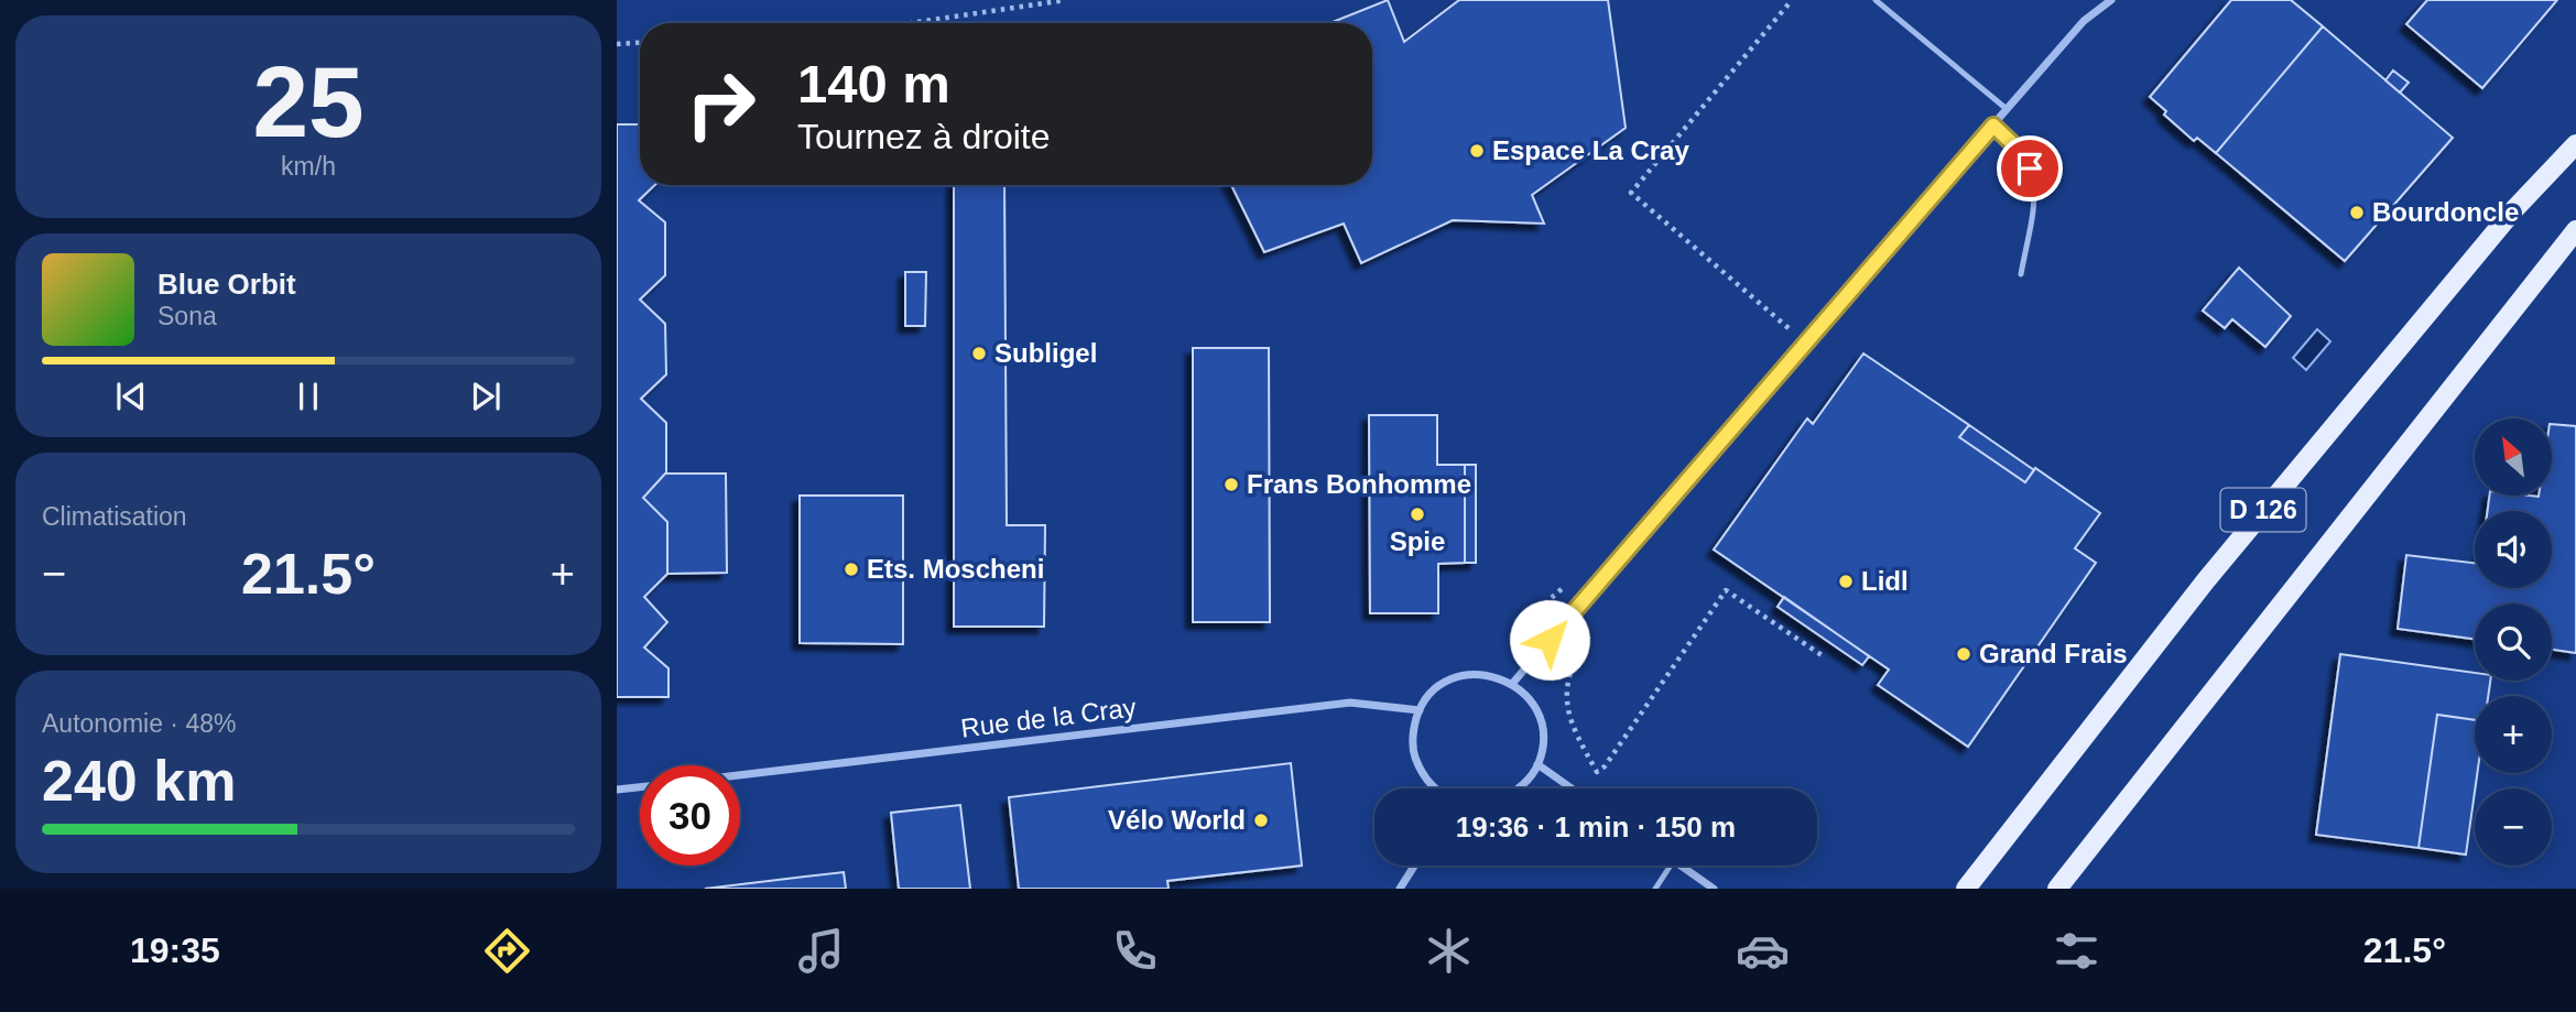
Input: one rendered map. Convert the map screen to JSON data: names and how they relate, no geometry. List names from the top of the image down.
{
  "streets": {
    "main road": ["D 126"],
    "street": ["Rue de la Cray"]
  },
  "places": [
    "Espace La Cray",
    "Bourdoncle",
    "Subligel",
    "Frans Bonhomme",
    "Spie",
    "Ets. Moscheni",
    "Lidl",
    "Grand Frais",
    "Vélo World"
  ],
  "north": "top left",
  "page": {
    "tile": [
      ["25", "km/h"],
      "Climatisation",
      ["Autonomie · 48%", "240 km"]
    ],
    "turn": ["140 m", "Tournez à droite"],
    "song": ["Blue Orbit", "Sona"],
    "map_buttons": ["+", "−"],
    "heat": ["−", "21.5°", "+"],
    "limit": "30",
    "trip": "19:36 · 1 min · 150 m",
    "tabs": ["19:35", "21.5°"]
  }
}
